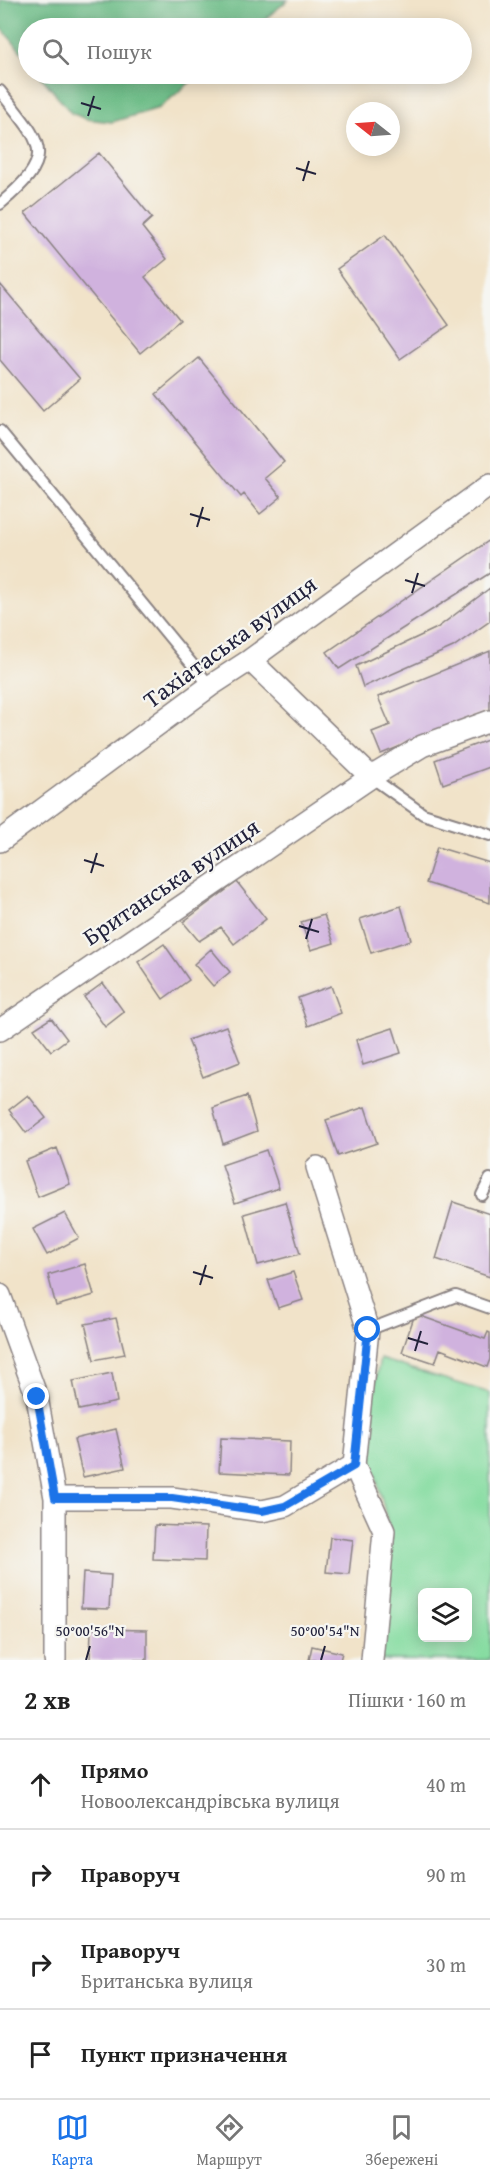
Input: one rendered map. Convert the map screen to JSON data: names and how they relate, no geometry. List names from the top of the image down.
{
  "streets": {
    "street": ["Тахіатаська вулиця", "Британська вулиця"]
  },
  "north": "left",
  "page": {
    "search": "Пошук",
    "heading": ["2 хв", "Пішки · 160 m"],
    "list": [
      ["Прямо", "Новоолександрівська вулиця", "40 m"],
      ["Праворуч", "90 m"],
      ["Праворуч", "Британська вулиця", "30 m"],
      "Пункт призначення"
    ],
    "nav": ["Карта", "Маршрут", "Збережені"]
  },
  "coordinates": ["50°00'56\"N", "50°00'54\"N"]
}
